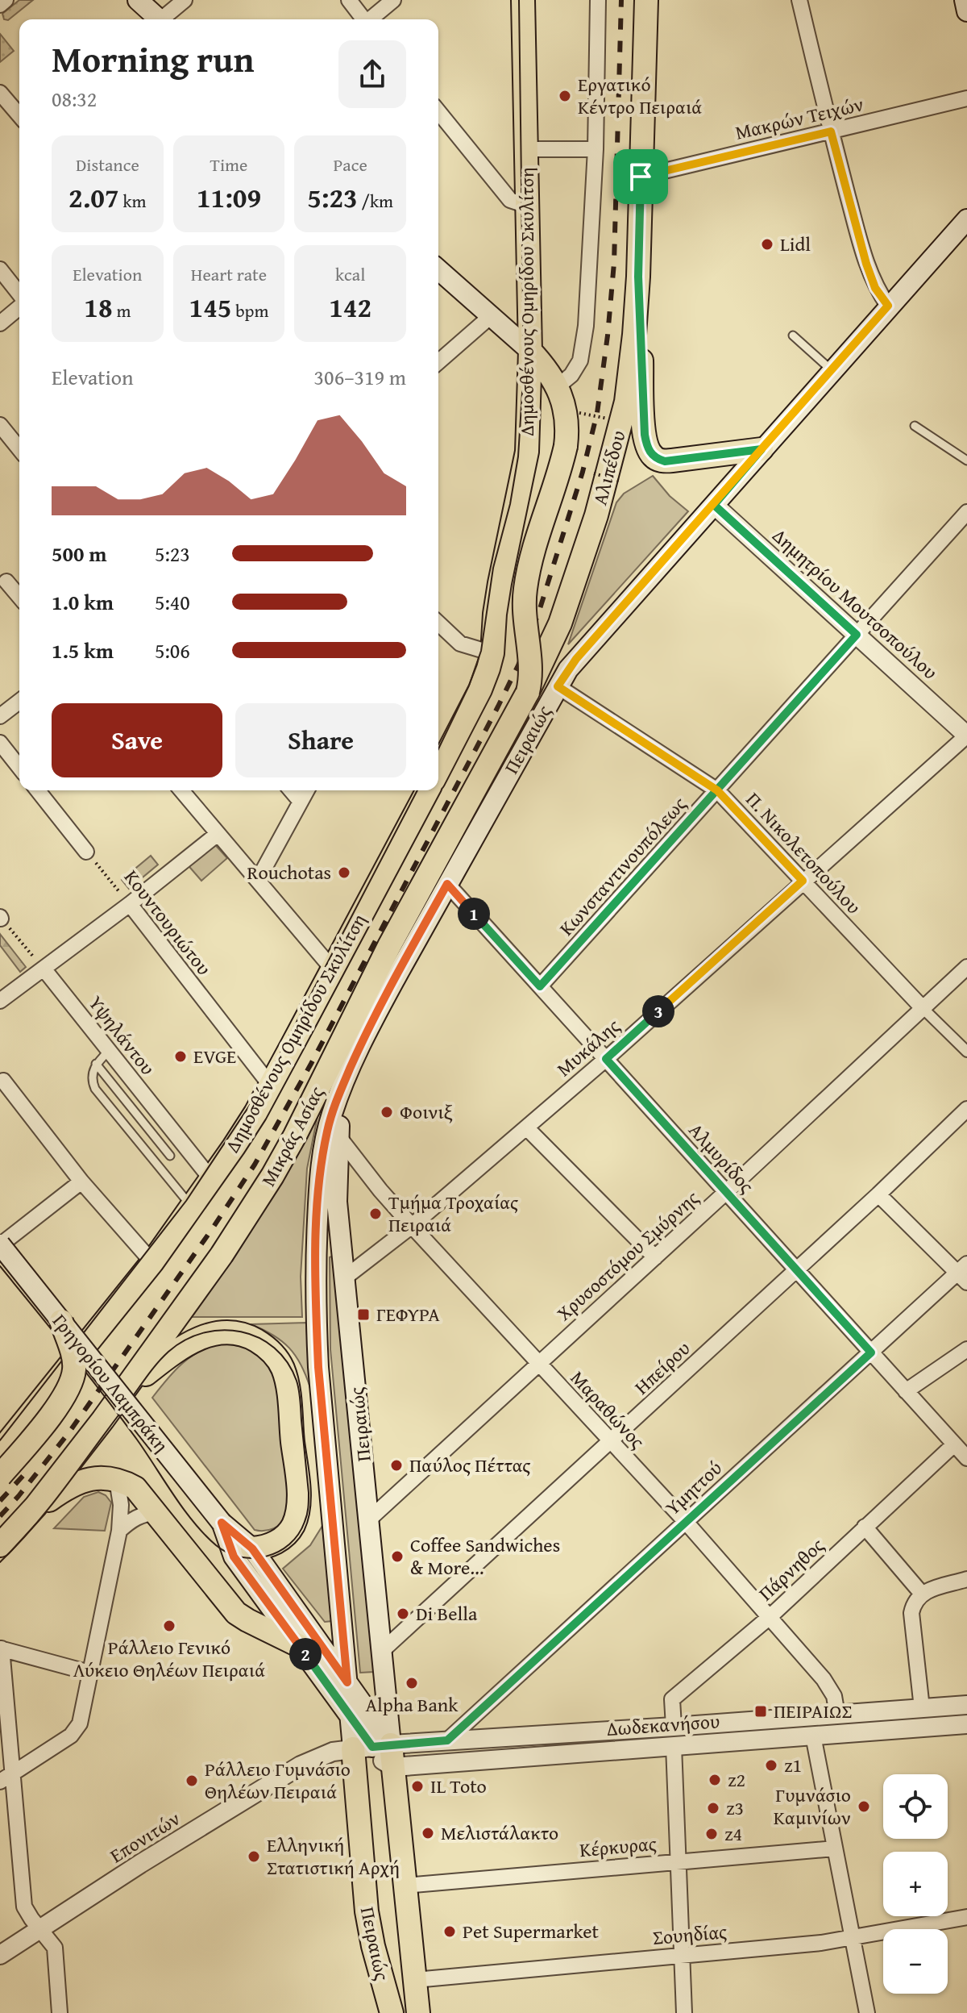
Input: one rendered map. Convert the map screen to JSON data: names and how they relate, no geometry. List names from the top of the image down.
{
  "streets": {
    "main road": [
      "Δημοσθένους Ομηρίδου Σκυλίτση",
      "Αλιπέδου",
      "Πειραιώς",
      "Μικράς Ασίας",
      "Γρηγορίου Λαμπράκη"
    ],
    "street": [
      "Μακρών Τειχών",
      "Δημητρίου Μουτσοπούλου",
      "Π. Νικολετοπούλου",
      "Κωνσταντινουπόλεως",
      "Κουντουριώτου",
      "Υψηλάντου",
      "Μυκάλης",
      "Αλμυρίδος",
      "Χρυσοστόμου Σμύρνης",
      "Ηπείρου",
      "Μαραθώνος",
      "Υμηττού",
      "Πάρνηθος",
      "Δωδεκανήσου",
      "Επονιτών",
      "Κέρκυρας",
      "Σουηδίας"
    ]
  },
  "crossings": [
    ["Μακρών Τειχών", "Αλιπέδου"],
    ["Δημοσθένους Ομηρίδου Σκυλίτση", "Κουντουριώτου"],
    ["Δημοσθένους Ομηρίδου Σκυλίτση", "Υψηλάντου"],
    ["Αλιπέδου", "Μικράς Ασίας"],
    ["Δημητρίου Μουτσοπούλου", "Πειραιώς"],
    ["Δημητρίου Μουτσοπούλου", "Κωνσταντινουπόλεως"],
    ["Δημητρίου Μουτσοπούλου", "Μυκάλης"],
    ["Πειραιώς", "Π. Νικολετοπούλου"],
    ["Πειραιώς", "Μυκάλης"],
    ["Πειραιώς", "Αλμυρίδος"],
    ["Πειραιώς", "Χρυσοστόμου Σμύρνης"],
    ["Πειραιώς", "Ηπείρου"],
    ["Πειραιώς", "Γρηγορίου Λαμπράκη"],
    ["Πειραιώς", "Μαραθώνος"],
    ["Πειραιώς", "Δωδεκανήσου"],
    ["Πειραιώς", "Επονιτών"],
    ["Πειραιώς", "Κέρκυρας"],
    ["Πειραιώς", "Σουηδίας"],
    ["Π. Νικολετοπούλου", "Κωνσταντινουπόλεως"],
    ["Π. Νικολετοπούλου", "Μυκάλης"],
    ["Π. Νικολετοπούλου", "Χρυσοστόμου Σμύρνης"],
    ["Κωνσταντινουπόλεως", "Αλμυρίδος"],
    ["Μυκάλης", "Αλμυρίδος"],
    ["Μυκάλης", "Μαραθώνος"],
    ["Αλμυρίδος", "Χρυσοστόμου Σμύρνης"],
    ["Αλμυρίδος", "Ηπείρου"],
    ["Αλμυρίδος", "Υμηττού"],
    ["Αλμυρίδος", "Πάρνηθος"],
    ["Χρυσοστόμου Σμύρνης", "Μαραθώνος"],
    ["Ηπείρου", "Μαραθώνος"],
    ["Γρηγορίου Λαμπράκη", "Δωδεκανήσου"],
    ["Γρηγορίου Λαμπράκη", "Επονιτών"],
    ["Μαραθώνος", "Υμηττού"],
    ["Μαραθώνος", "Πάρνηθος"],
    ["Μαραθώνος", "Δωδεκανήσου"],
    ["Υμηττού", "Δωδεκανήσου"],
    ["Πάρνηθος", "Δωδεκανήσου"],
    ["Δωδεκανήσου", "Επονιτών"]
  ],
  "places": {
    "other": [
      "Εργατικό Κέντρο Πειραιά",
      "Lidl",
      "Rouchotas",
      "EVGE",
      "Φοινιξ",
      "Τμήμα Τροχαίας Πειραιά",
      "Παύλος Πέττας",
      "Coffee Sandwiches & More...",
      "Di Bella",
      "Ράλλειο Γενικό Λύκειο Θηλέων Πειραιά",
      "Alpha Bank",
      "z1",
      "z2",
      "Ράλλειο Γυμνάσιο Θηλέων Πειραιά",
      "IL Toto",
      "Γυμνάσιο Καμινίων",
      "z3",
      "Μελιστάλακτο",
      "z4",
      "Ελληνική Στατιστική Αρχή",
      "Pet Supermarket"
    ],
    "transit": ["ΓΕΦΥΡΑ", "ΠΕΙΡΑΙΩΣ"]
  },
  "page": {
    "heading": ["Morning run", "08:32"],
    "stats": [
      ["Distance", "2.07 km"],
      ["Time", "11:09"],
      ["Pace", "5:23 /km"],
      ["Elevation", "18 m"],
      ["Heart rate", "145 bpm"],
      ["kcal", "142"]
    ],
    "chart": ["Elevation", "306–319 m"],
    "list": [
      {
        "name": "500 m",
        "note": "5:23"
      },
      {
        "name": "1.0 km",
        "note": "5:40"
      },
      {
        "name": "1.5 km",
        "note": "5:06"
      }
    ],
    "buttons": ["Save", "Share"],
    "pins": ["1", "3", "2"],
    "map_buttons": ["+", "−"]
  }
}
